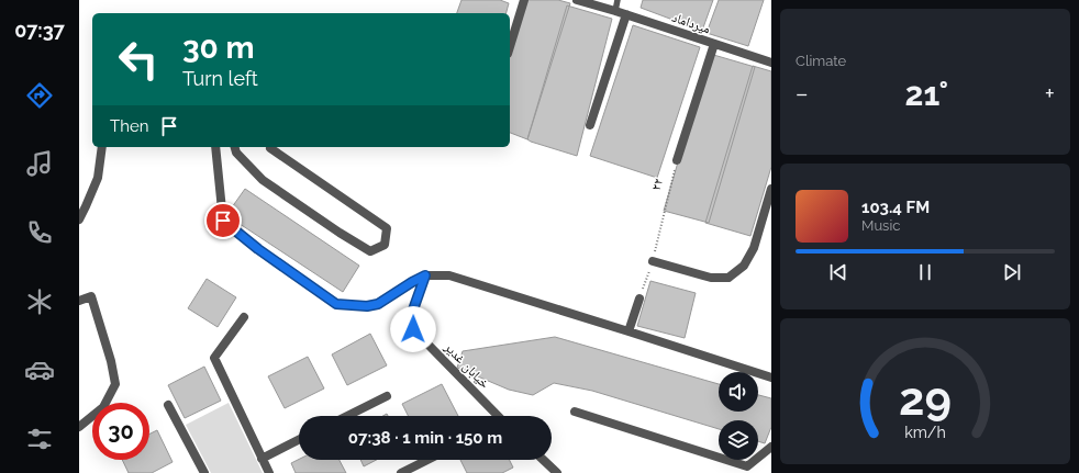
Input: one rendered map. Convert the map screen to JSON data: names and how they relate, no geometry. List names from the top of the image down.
{
  "streets": {
    "street": ["میرداماد", "خیابان غدیر"],
    "path": ["۲۲"]
  },
  "page": {
    "tabs": "07:37",
    "tile": "Climate",
    "turn": ["30 m", "Turn left"],
    "heat": ["−", "21°", "+"],
    "then": "Then",
    "song": ["103.4 FM", "Music"],
    "limit": "30",
    "trip": "07:38 · 1 min · 150 m",
    "gauge": ["29", "km/h"]
  }
}
